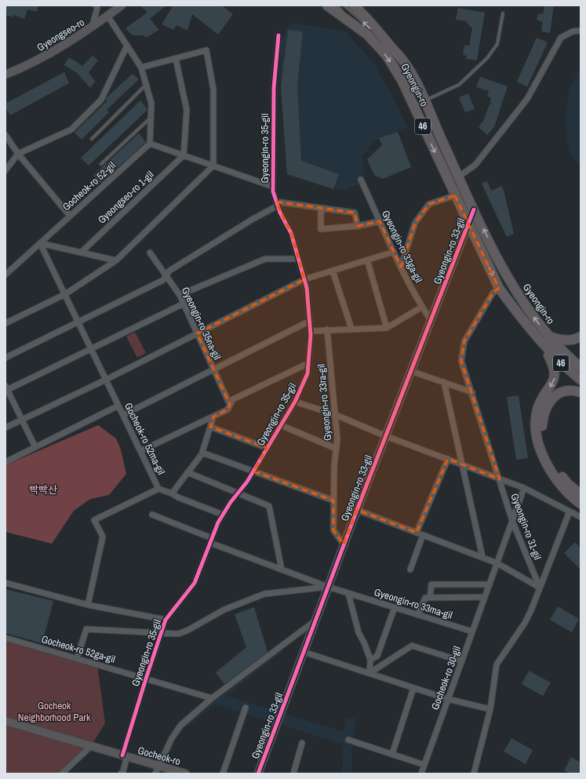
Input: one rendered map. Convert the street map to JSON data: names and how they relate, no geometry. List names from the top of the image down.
{
  "streets": {
    "main road": ["Gyeongin-ro", "46"],
    "street": [
      "Gyeongseo-ro",
      "Gyeongin-ro 35-gil",
      "Gocheok-ro 52-gil",
      "Gyeongseo-ro 1-gil",
      "Gyeongin-ro 33ga-gil",
      "Gyeongin-ro 33-gil",
      "Gyeongin-ro 35na-gil",
      "Gyeongin-ro 33ra-gil",
      "Gocheok-ro 52ma-gil",
      "Gyeongin-ro 31-gil",
      "Gyeongin-ro 33ma-gil",
      "Gocheok-ro 52ga-gil",
      "Gocheok-ro 30-gil",
      "Gocheok-ro"
    ]
  },
  "crossings": [
    ["Gyeongin-ro", "Gyeongin-ro 33-gil"],
    ["Gyeongin-ro", "Gyeongin-ro 31-gil"],
    ["Gyeongin-ro 35-gil", "Gyeongin-ro 33-gil"],
    ["Gyeongin-ro 35-gil", "Gyeongin-ro 33ra-gil"],
    ["Gyeongin-ro 35-gil", "Gyeongin-ro 33ma-gil"],
    ["Gyeongin-ro 35-gil", "Gocheok-ro 52ga-gil"],
    ["Gyeongin-ro 35-gil", "Gocheok-ro"],
    ["Gocheok-ro 52-gil", "Gocheok-ro 52ma-gil"],
    ["Gyeongin-ro 33ga-gil", "Gyeongin-ro 33-gil"],
    ["Gyeongin-ro 33-gil", "Gyeongin-ro 33ra-gil"],
    ["Gyeongin-ro 33-gil", "Gyeongin-ro 31-gil"],
    ["Gyeongin-ro 33-gil", "Gyeongin-ro 33ma-gil"],
    ["Gyeongin-ro 31-gil", "Gocheok-ro 30-gil"],
    ["Gyeongin-ro 33ma-gil", "Gocheok-ro 30-gil"]
  ],
  "parks": ["빡빡산", "Gocheok Neighborhood Park"]
}
